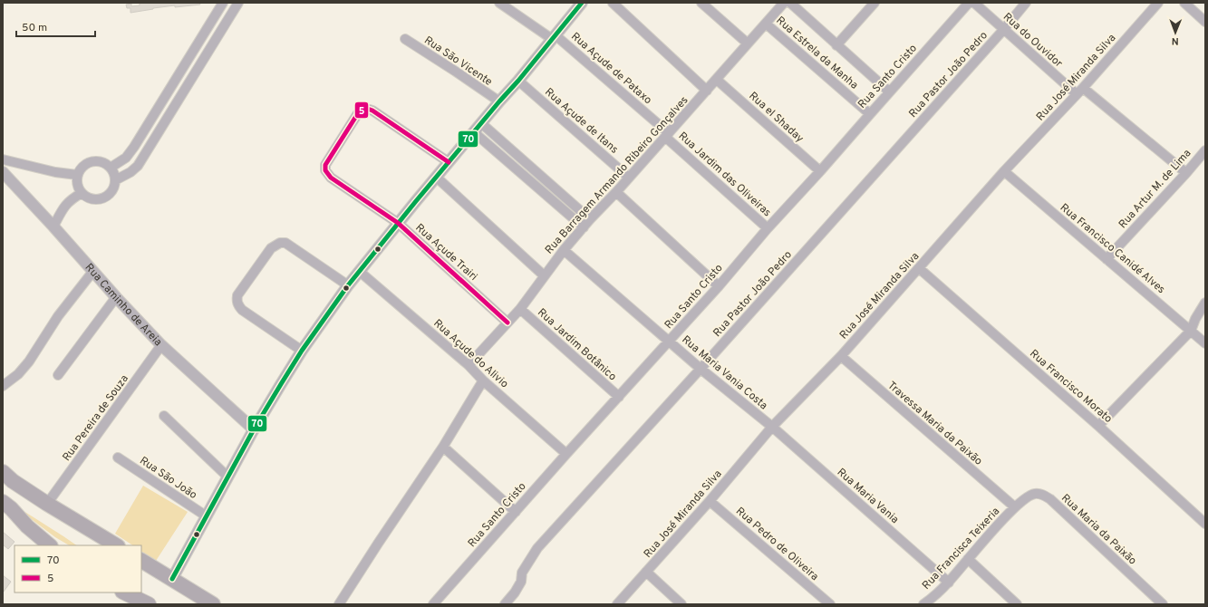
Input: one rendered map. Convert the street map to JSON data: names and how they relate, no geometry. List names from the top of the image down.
{
  "streets": {
    "street": [
      "Rua do Ouvidor",
      "Rua Estrela da Manha",
      "Rua São Vicente",
      "Rua Açude de Pataxo",
      "Rua Pastor João Pedro",
      "Rua Santo Cristo",
      "Rua José Miranda Silva",
      "Rua el Shaday",
      "Rua Açude de Itans",
      "Rua Jardim das Oliveiras",
      "Rua Barragem Armando Ribeiro Gonçalves",
      "Rua Artur M. de Lima",
      "Rua Francisco Canidé Alves",
      "Rua Açude Trairi",
      "Rua Caminho de Areia",
      "Rua Jardim Botânico",
      "Rua Açude do Alivio",
      "Rua Maria Vania Costa",
      "Rua Francisco Morato",
      "Rua Pereira de Souza",
      "Travessa Maria da Paixão",
      "Rua São João",
      "Rua Maria Vania",
      "Rua Maria da Paixão",
      "Rua Pedro de Oliveira",
      "Rua Francisca Teixeria"
    ]
  },
  "crossings": [
    ["Rua do Ouvidor", "Rua Pastor João Pedro"],
    ["Rua do Ouvidor", "Rua José Miranda Silva"],
    ["Rua do Ouvidor", "Rua Artur M. de Lima"],
    ["Rua Estrela da Manha", "Rua Santo Cristo"],
    ["Rua Estrela da Manha", "Rua Barragem Armando Ribeiro Gonçalves"],
    ["Rua Açude de Pataxo", "Rua Jardim das Oliveiras"],
    ["Rua Açude de Pataxo", "Rua Barragem Armando Ribeiro Gonçalves"],
    ["Rua Pastor João Pedro", "Rua Maria Vania Costa"],
    ["Rua Santo Cristo", "Rua el Shaday"],
    ["Rua Santo Cristo", "Rua Jardim das Oliveiras"],
    ["Rua Santo Cristo", "Rua Jardim Botânico"],
    ["Rua Santo Cristo", "Rua Açude do Alivio"],
    ["Rua Santo Cristo", "Rua Maria Vania Costa"],
    ["Rua José Miranda Silva", "Rua Francisco Canidé Alves"],
    ["Rua José Miranda Silva", "Rua Maria Vania Costa"],
    ["Rua José Miranda Silva", "Rua Francisco Morato"],
    ["Rua José Miranda Silva", "Travessa Maria da Paixão"],
    ["Rua José Miranda Silva", "Rua Maria Vania"],
    ["Rua José Miranda Silva", "Rua Pedro de Oliveira"],
    ["Rua el Shaday", "Rua Barragem Armando Ribeiro Gonçalves"],
    ["Rua Açude de Itans", "Rua Barragem Armando Ribeiro Gonçalves"],
    ["Rua Jardim das Oliveiras", "Rua Barragem Armando Ribeiro Gonçalves"],
    ["Rua Barragem Armando Ribeiro Gonçalves", "Rua Açude Trairi"],
    ["Rua Barragem Armando Ribeiro Gonçalves", "Rua Jardim Botânico"],
    ["Rua Barragem Armando Ribeiro Gonçalves", "Rua Açude do Alivio"],
    ["Rua Barragem Armando Ribeiro Gonçalves", "Rua Maria Vania Costa"],
    ["Rua Artur M. de Lima", "Rua Francisco Canidé Alves"],
    ["Rua Caminho de Areia", "Rua Pereira de Souza"],
    ["Rua Maria Vania Costa", "Rua Maria Vania"],
    ["Travessa Maria da Paixão", "Rua Maria da Paixão"],
    ["Travessa Maria da Paixão", "Rua Francisca Teixeria"],
    ["Rua Maria Vania", "Rua Francisca Teixeria"],
    ["Rua Maria da Paixão", "Rua Francisca Teixeria"]
  ],
  "lines": ["transit line 70", "transit line 5"],
  "legend": ["70", "5"],
  "scale_bar": "50 m",
  "north": "bottom"
}
